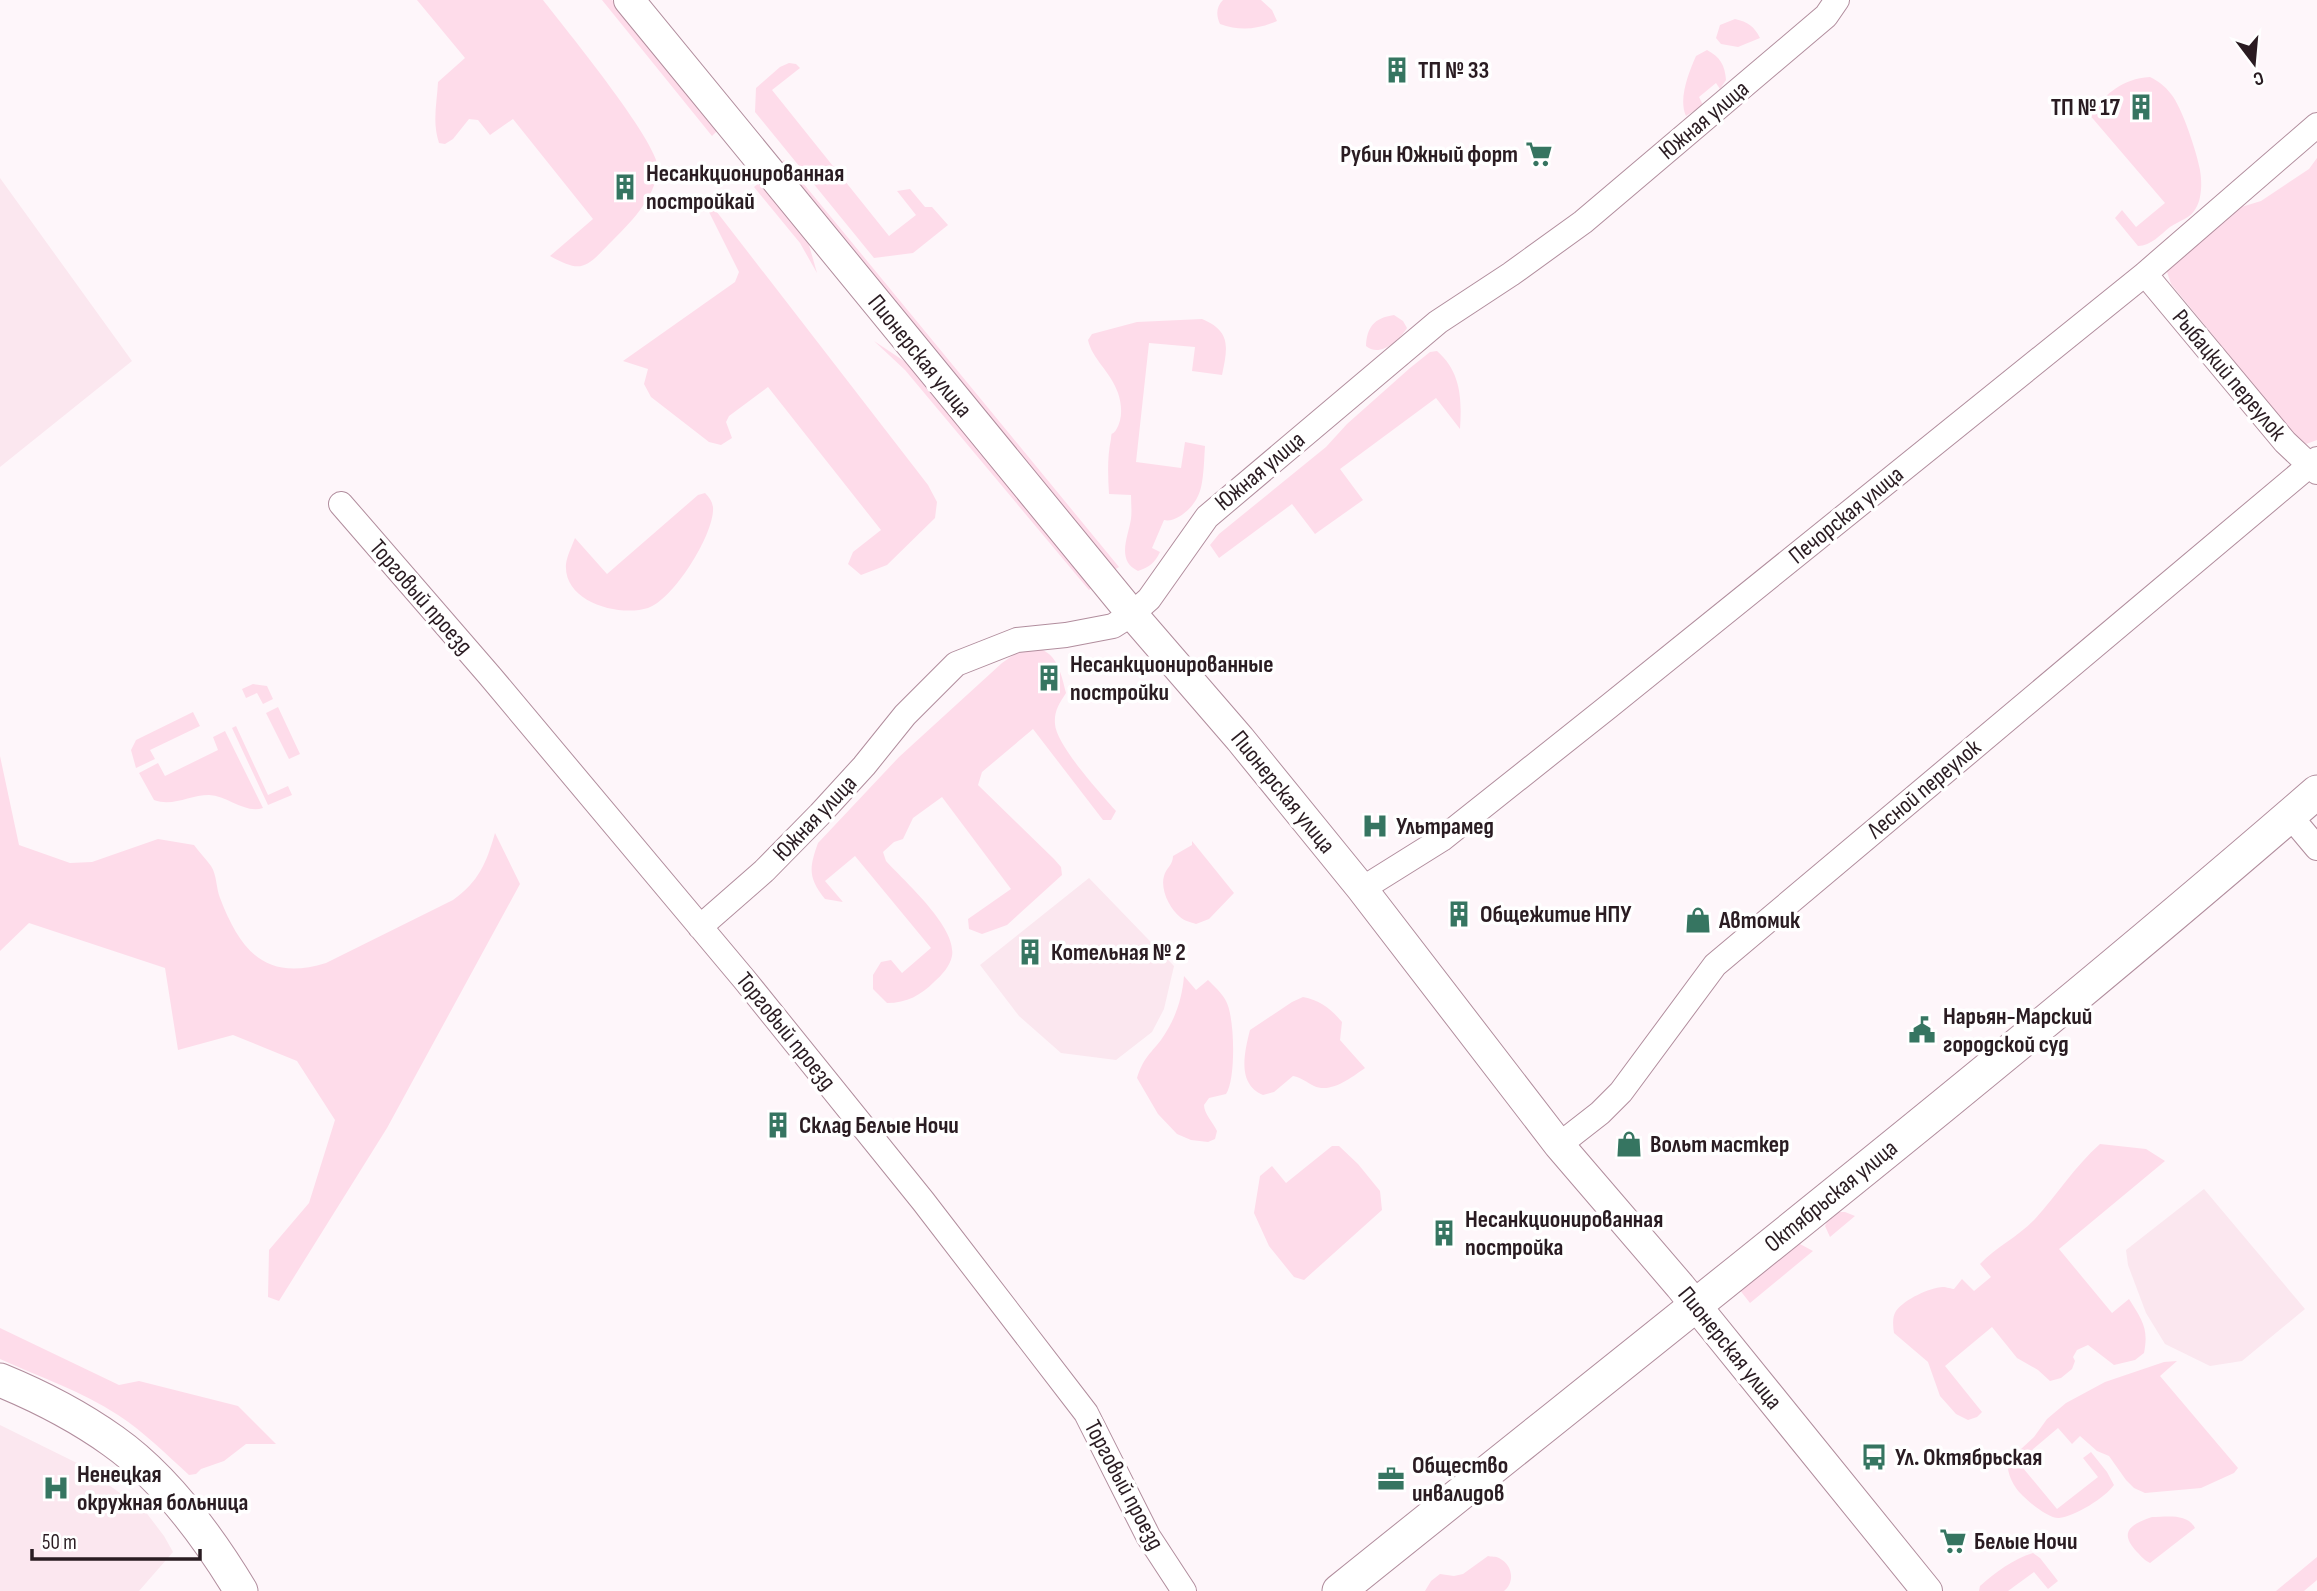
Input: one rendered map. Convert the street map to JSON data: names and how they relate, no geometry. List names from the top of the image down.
{
  "streets": {
    "main road": ["Октябрьская улица"],
    "street": [
      "Южная улица",
      "Пионерская улица",
      "Рыбацкий переулок",
      "Печорская улица",
      "Торговый проезд",
      "Лесной переулок"
    ]
  },
  "crossings": [
    ["Южная улица", "Пионерская улица"],
    ["Южная улица", "Торговый проезд"],
    ["Пионерская улица", "Печорская улица"],
    ["Пионерская улица", "Лесной переулок"],
    ["Пионерская улица", "Октябрьская улица"],
    ["Рыбацкий переулок", "Печорская улица"],
    ["Рыбацкий переулок", "Лесной переулок"]
  ],
  "places": {
    "building": [
      "ТП № 33",
      "ТП № 17",
      "Несанкционированная постройкай",
      "Несанкционированные постройки",
      "Общежитие НПУ",
      "Котельная № 2",
      "Склад Белые Ночи",
      "Несанкционированная постройка"
    ],
    "supermarket": ["Рубин Южный форт", "Белые Ночи"],
    "hospital": ["Ультрамед", "Ненецкая окружная больница"],
    "shop": ["Автомик", "Вольт масткер"],
    "public building": ["Нарьян-Марский городской суд"],
    "bus stop": ["Ул. Октябрьская"],
    "office": ["Общество инвалидов"]
  },
  "scale_bar": "50 m",
  "north": "bottom"
}
